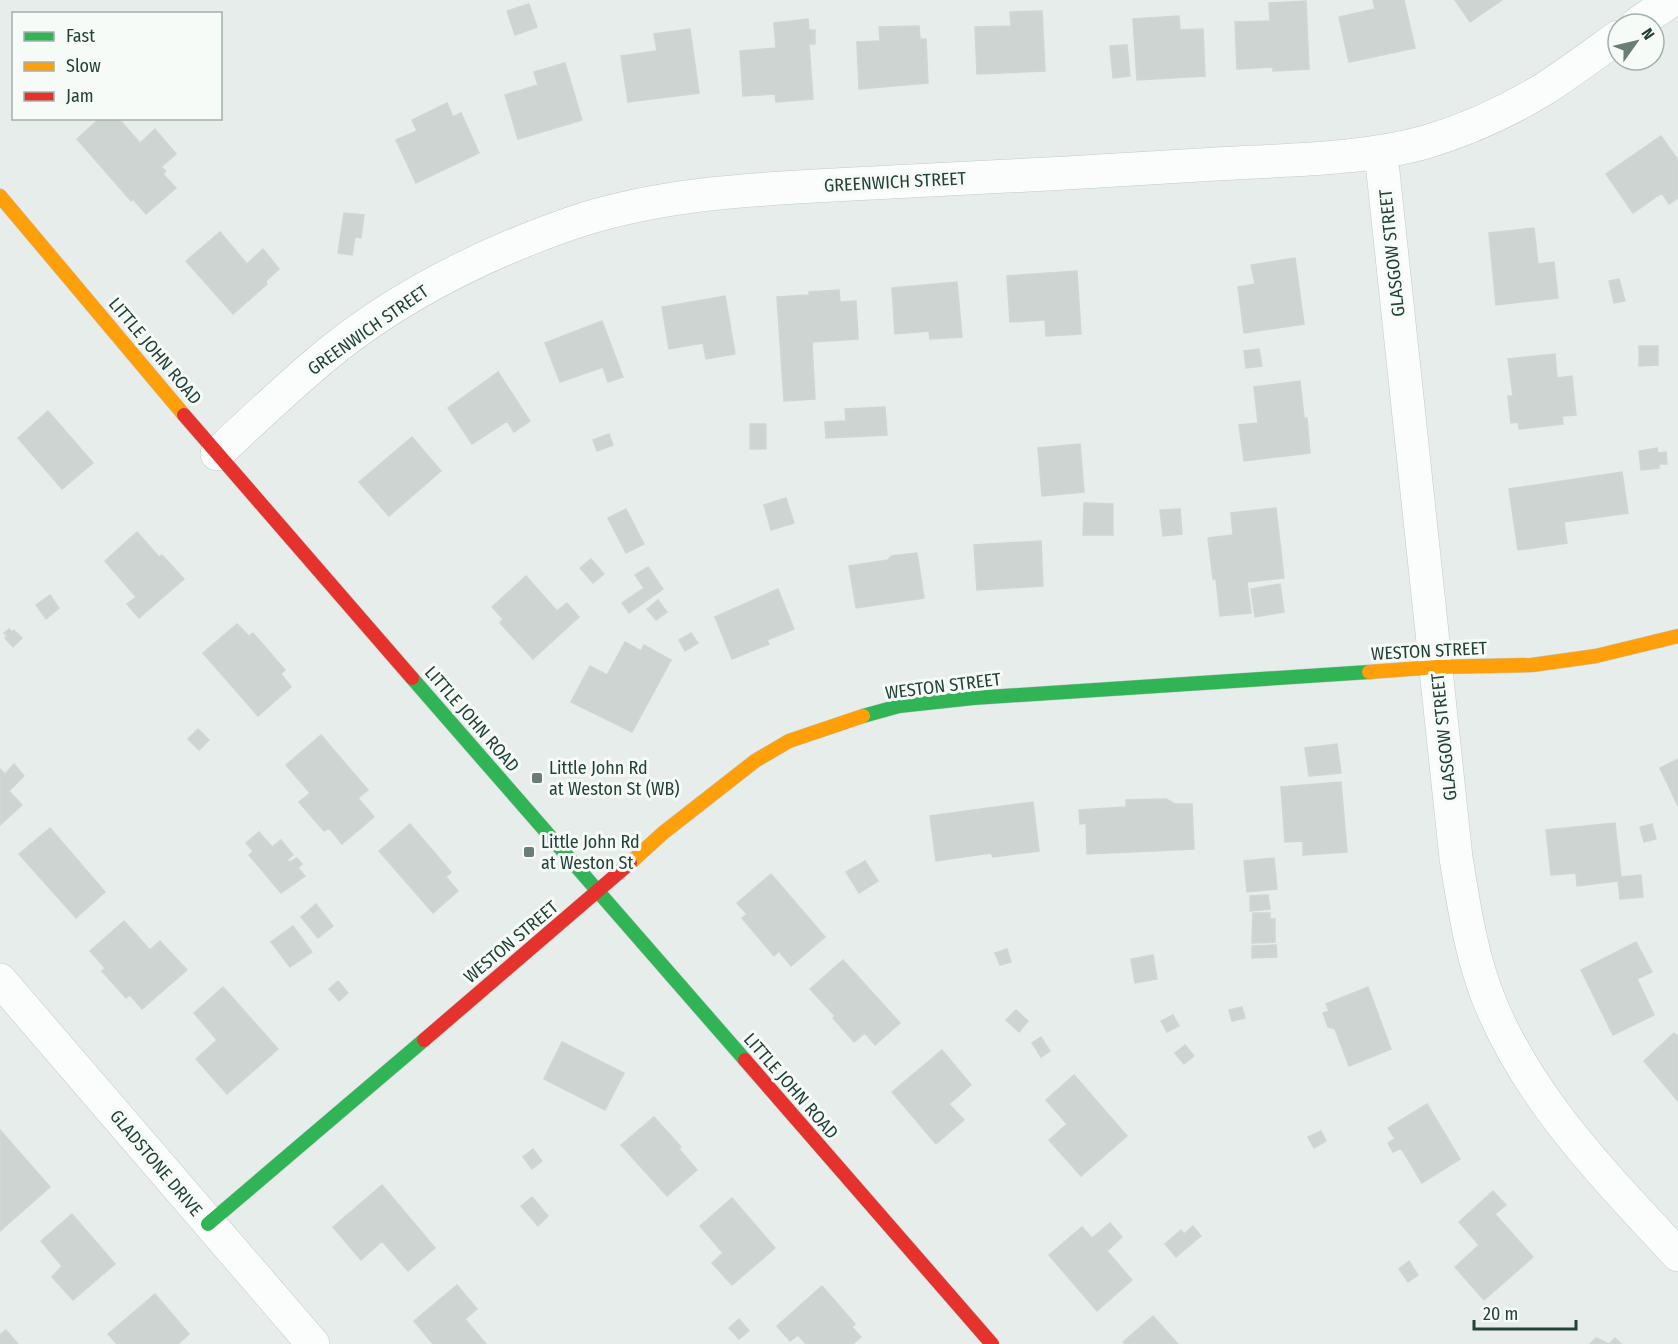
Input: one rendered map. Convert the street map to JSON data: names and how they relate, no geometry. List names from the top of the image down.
{
  "streets": {
    "street": [
      "GREENWICH STREET",
      "GLASGOW STREET",
      "LITTLE JOHN ROAD",
      "WESTON STREET",
      "GLADSTONE DRIVE"
    ]
  },
  "crossings": [
    ["GREENWICH STREET", "GLASGOW STREET"],
    ["GREENWICH STREET", "LITTLE JOHN ROAD"],
    ["GLASGOW STREET", "WESTON STREET"],
    ["LITTLE JOHN ROAD", "WESTON STREET"],
    ["WESTON STREET", "GLADSTONE DRIVE"]
  ],
  "places": {
    "transit": ["Little John Rd at Weston St (WB)", "Little John Rd at Weston St"]
  },
  "legend": ["Fast", "Slow", "Jam"],
  "scale_bar": "20 m",
  "north": "top right"
}
